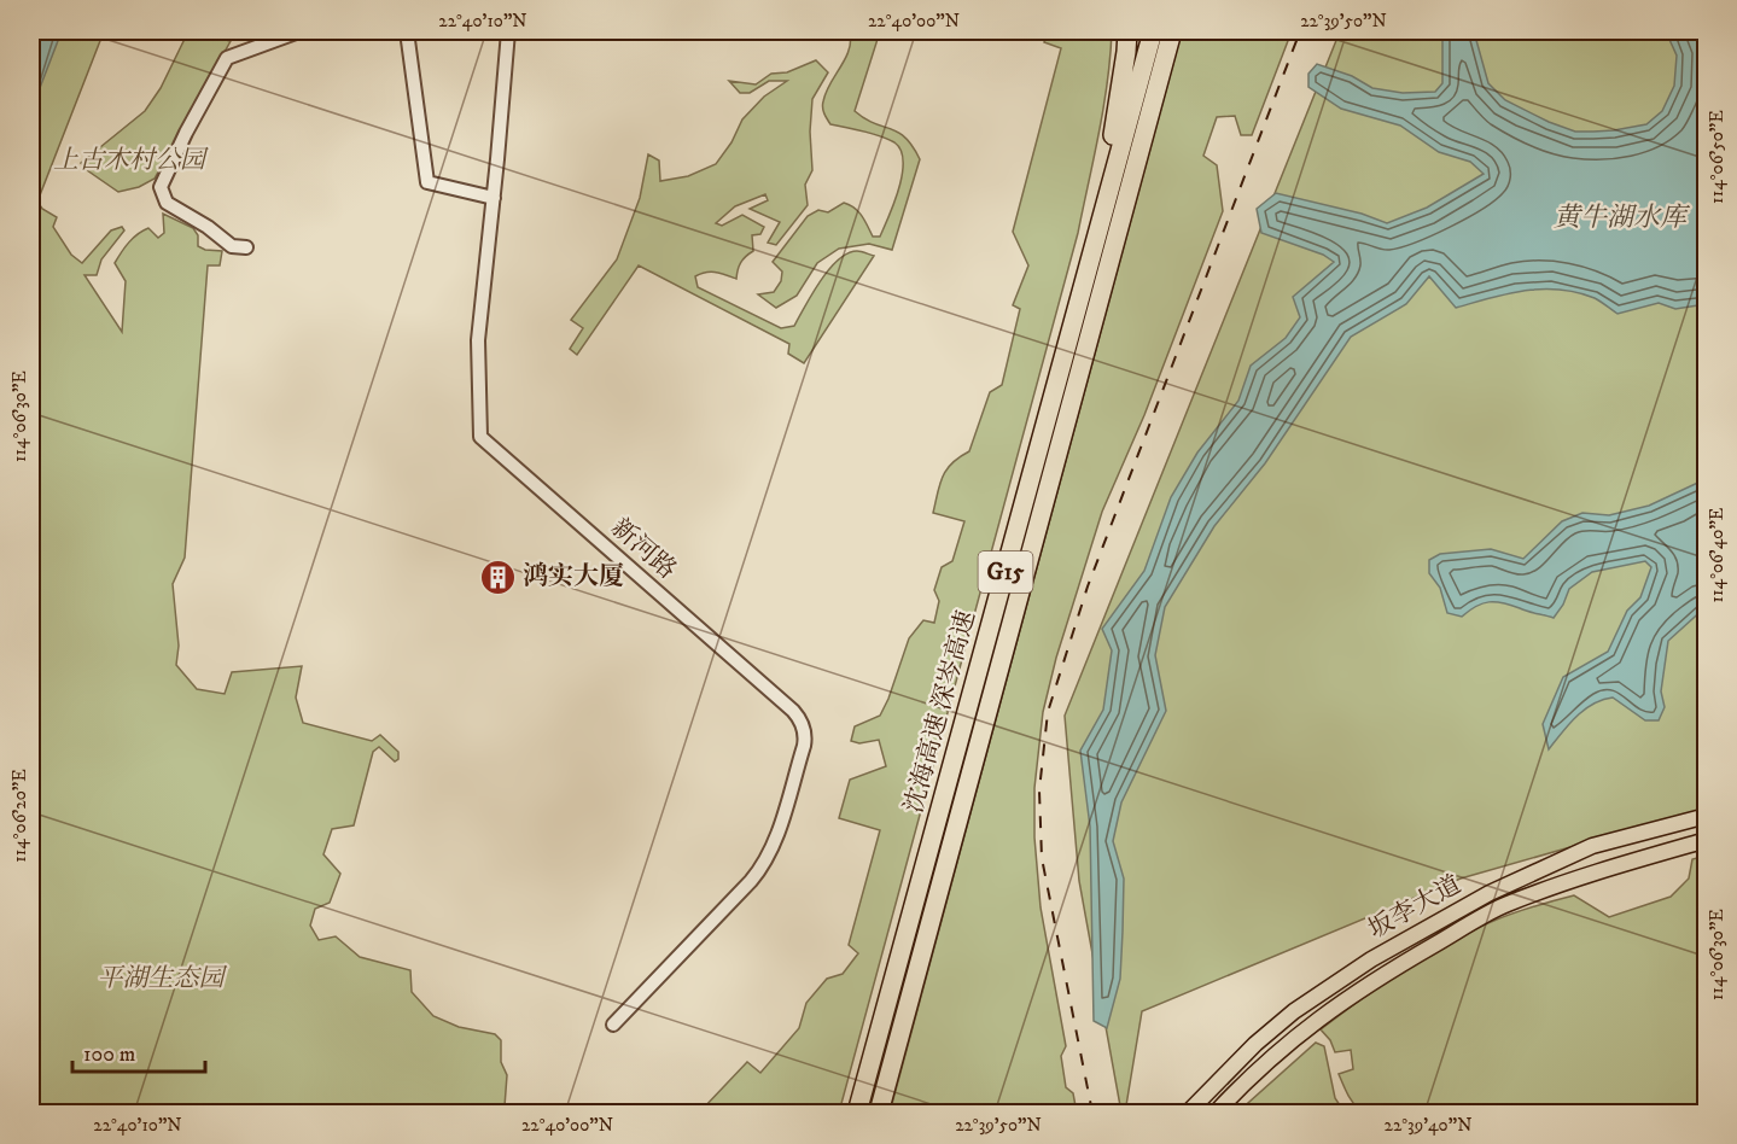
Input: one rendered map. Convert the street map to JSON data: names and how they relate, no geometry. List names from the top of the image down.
{
  "streets": {
    "highway": ["G15", "沈海高速 深岑高速"],
    "main road": ["坂李大道"],
    "street": ["新河路"]
  },
  "water": ["黄牛湖水库"],
  "parks": ["上古木村公园", "平湖生态园"],
  "places": {
    "building": ["鸿实大厦"]
  },
  "scale_bar": "100 m",
  "coordinates": [
    "22°40'10\"N",
    "22°40'00\"N",
    "22°39'50\"N",
    "114°06'50\"E",
    "114°06'30\"E",
    "114°06'40\"E",
    "114°06'20\"E",
    "22°39'40\"N"
  ]
}
